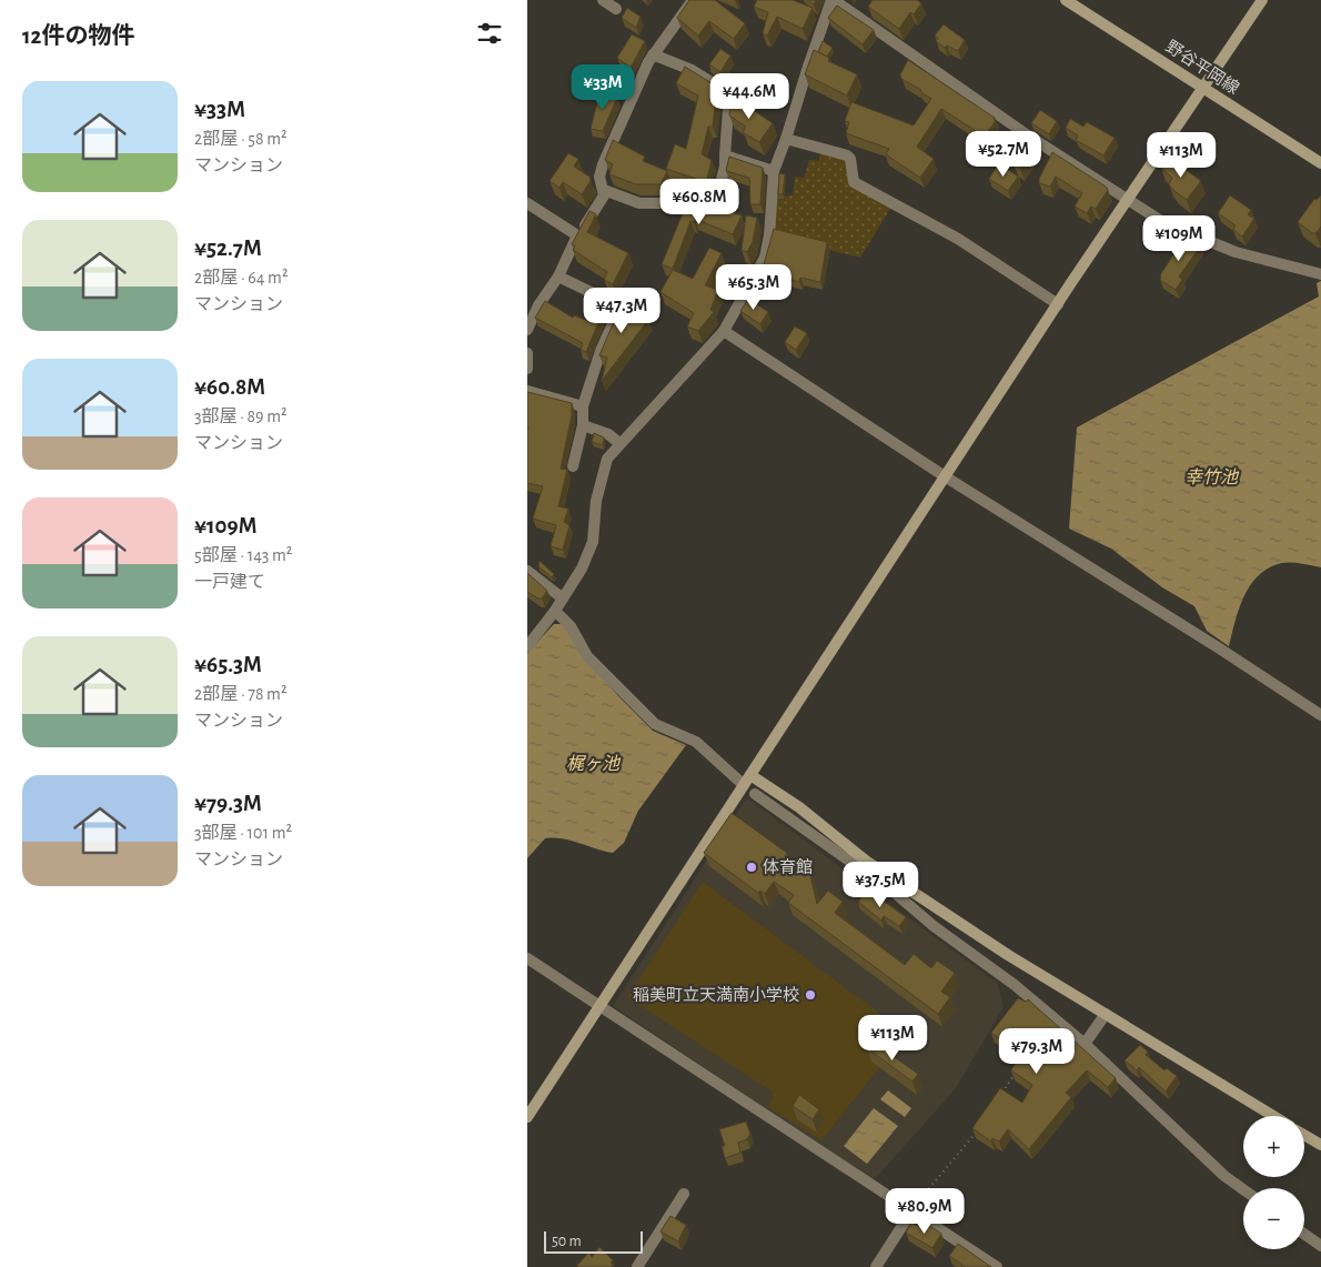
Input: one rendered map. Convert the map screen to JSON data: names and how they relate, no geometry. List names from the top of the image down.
{
  "streets": {
    "street": ["野谷平岡線"]
  },
  "water": ["幸竹池", "梶ヶ池"],
  "places": ["体育館", "稲美町立天満南小学校"],
  "scale_bar": "50 m",
  "page": {
    "heading": "12件の物件",
    "price": [
      "¥33M",
      "¥44.6M",
      "¥52.7M",
      "¥113M",
      "¥60.8M",
      "¥109M",
      "¥65.3M",
      "¥47.3M",
      "¥37.5M",
      "¥113M",
      "¥79.3M",
      "¥80.9M"
    ],
    "list": [
      {
        "name": "¥33M",
        "note": "2部屋 · 58 m² · マンション"
      },
      {
        "name": "¥52.7M",
        "note": "2部屋 · 64 m² · マンション"
      },
      {
        "name": "¥60.8M",
        "note": "3部屋 · 89 m² · マンション"
      },
      {
        "name": "¥109M",
        "note": "5部屋 · 143 m² · 一戸建て"
      },
      {
        "name": "¥65.3M",
        "note": "2部屋 · 78 m² · マンション"
      },
      {
        "name": "¥79.3M",
        "note": "3部屋 · 101 m² · マンション"
      }
    ],
    "map_buttons": ["+", "−"],
    "scale": "50 m"
  }
}
